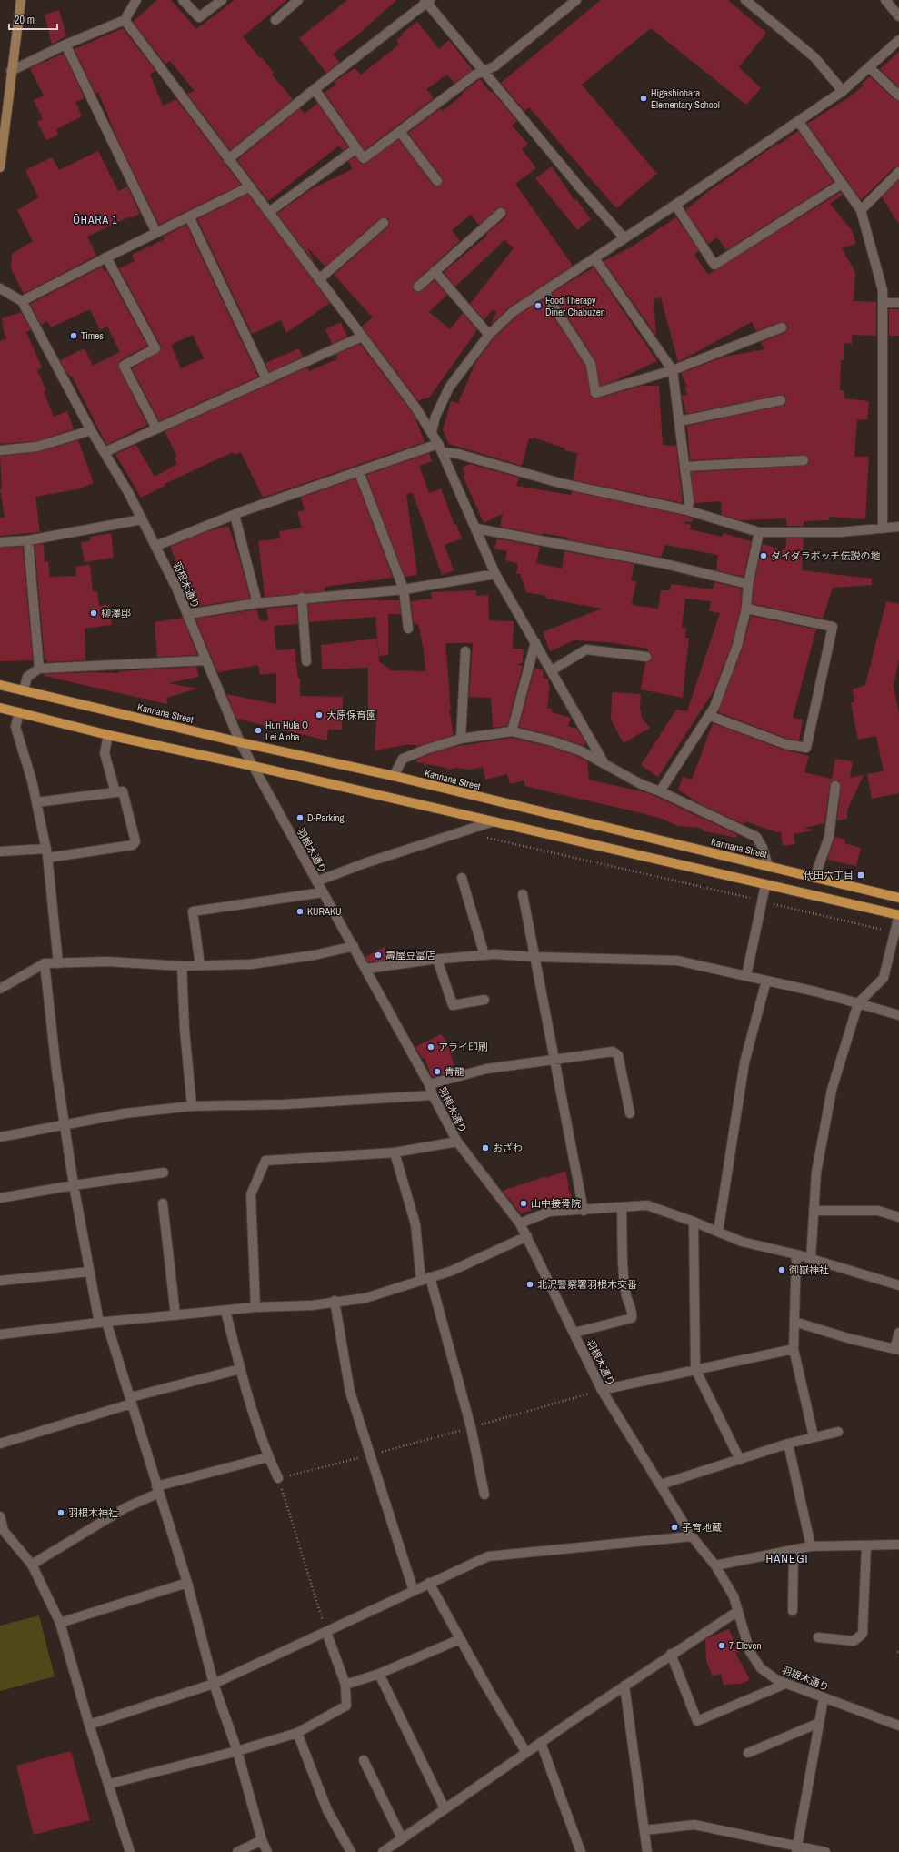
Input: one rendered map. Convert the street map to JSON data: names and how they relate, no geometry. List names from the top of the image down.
{
  "streets": {
    "main road": ["Kannana Street"],
    "street": ["羽根木通り"]
  },
  "crossings": [
    ["羽根木通り", "Kannana Street"]
  ],
  "districts": ["ŌHARA 1", "HANEGI"],
  "places": {
    "other": [
      "Higashiohara Elementary School",
      "Food Therapy Diner Chabuzen",
      "Times",
      "ダイダラボッチ伝説の地",
      "柳澤邸",
      "大原保育園",
      "Hun Hula O Lei Aloha",
      "D-Parking",
      "KURAKU",
      "壽屋豆富店",
      "アライ印刷",
      "青龍",
      "おざわ",
      "山中接骨院",
      "御嶽神社",
      "北沢警察署羽根木交番",
      "羽根木神社",
      "子育地蔵",
      "7-Eleven"
    ],
    "transit": ["代田六丁目"]
  },
  "scale_bar": "20 m"
}
